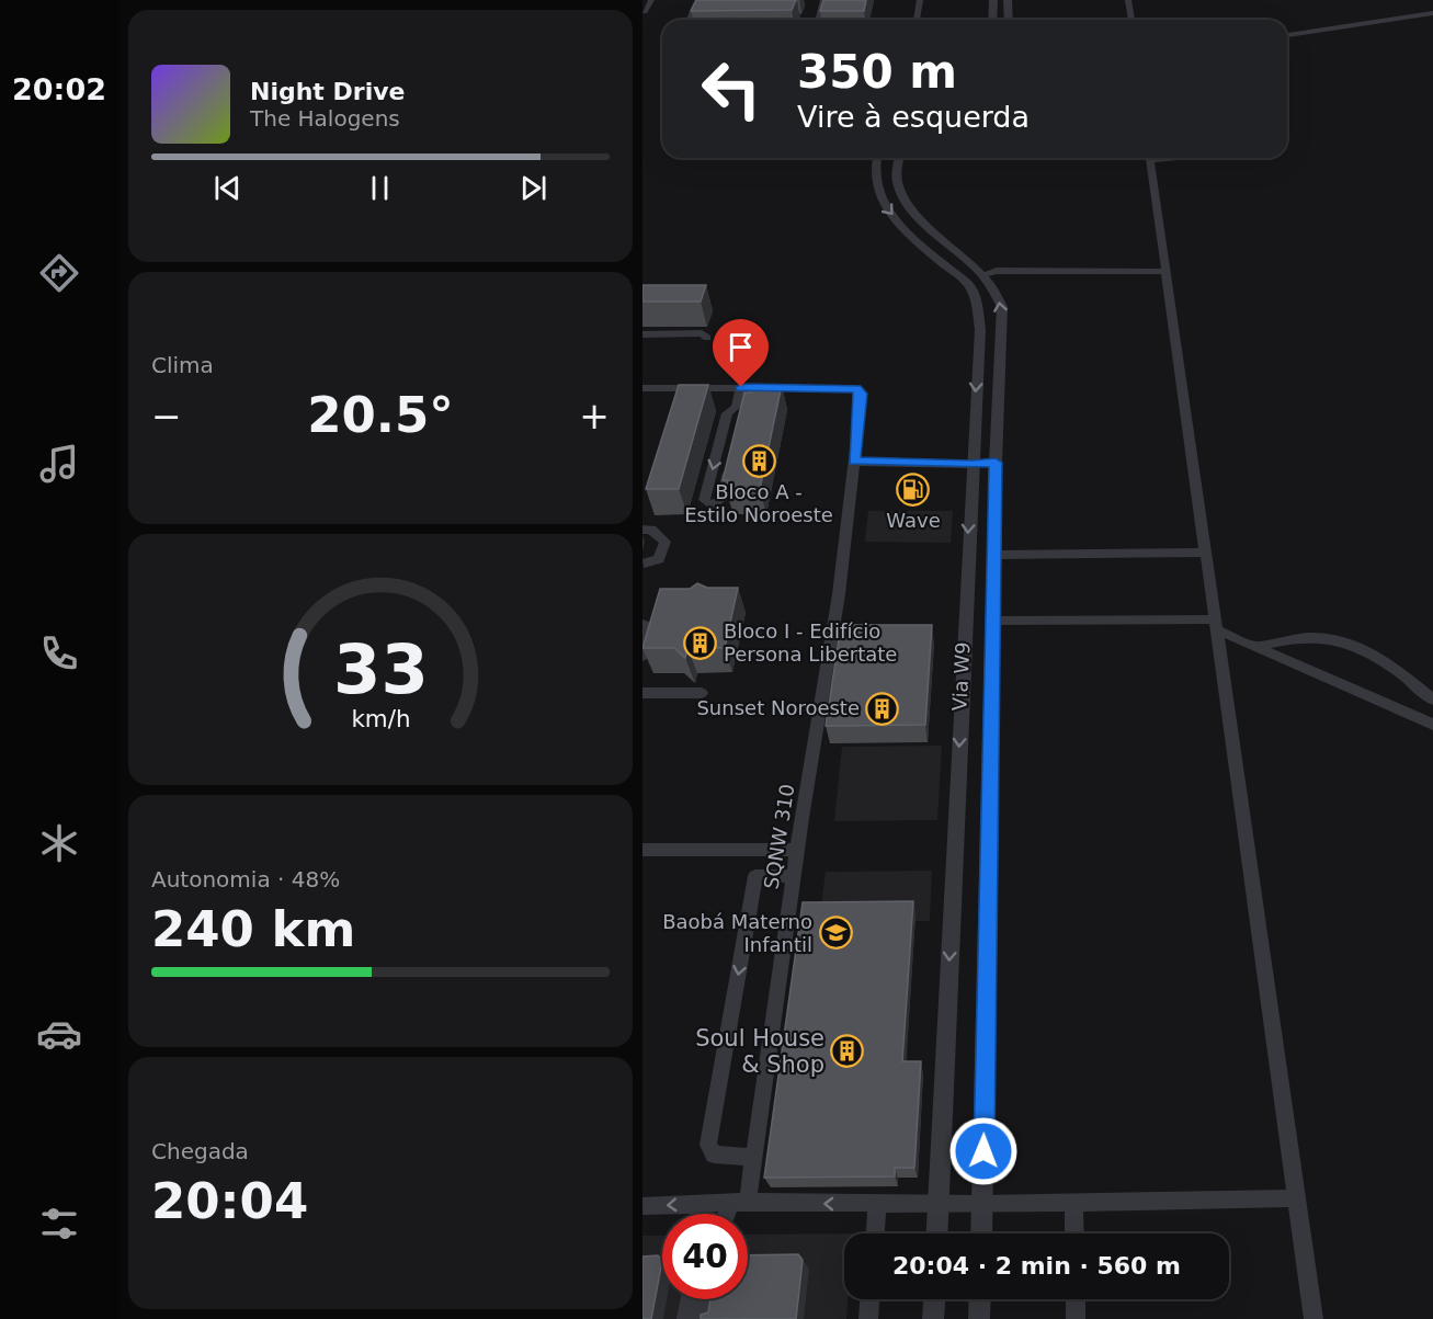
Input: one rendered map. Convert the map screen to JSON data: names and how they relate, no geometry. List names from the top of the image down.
{
  "streets": {
    "street": ["Via W9", "SQNW 310"]
  },
  "places": {
    "building": [
      "Bloco A - Estilo Noroeste",
      "Bloco I - Edifício Persona Libertate",
      "Sunset Noroeste",
      "Soul House & Shop"
    ],
    "fuel station": ["Wave"],
    "school or university": ["Baobá Materno Infantil"]
  },
  "page": {
    "tabs": "20:02",
    "turn": ["350 m", "Vire à esquerda"],
    "song": ["Night Drive", "The Halogens"],
    "tile": [
      "Clima",
      ["Autonomia · 48%", "240 km"],
      ["Chegada", "20:04"]
    ],
    "heat": ["−", "20.5°", "+"],
    "limit": "40",
    "trip": "20:04 · 2 min · 560 m",
    "gauge": ["33", "km/h"]
  }
}
